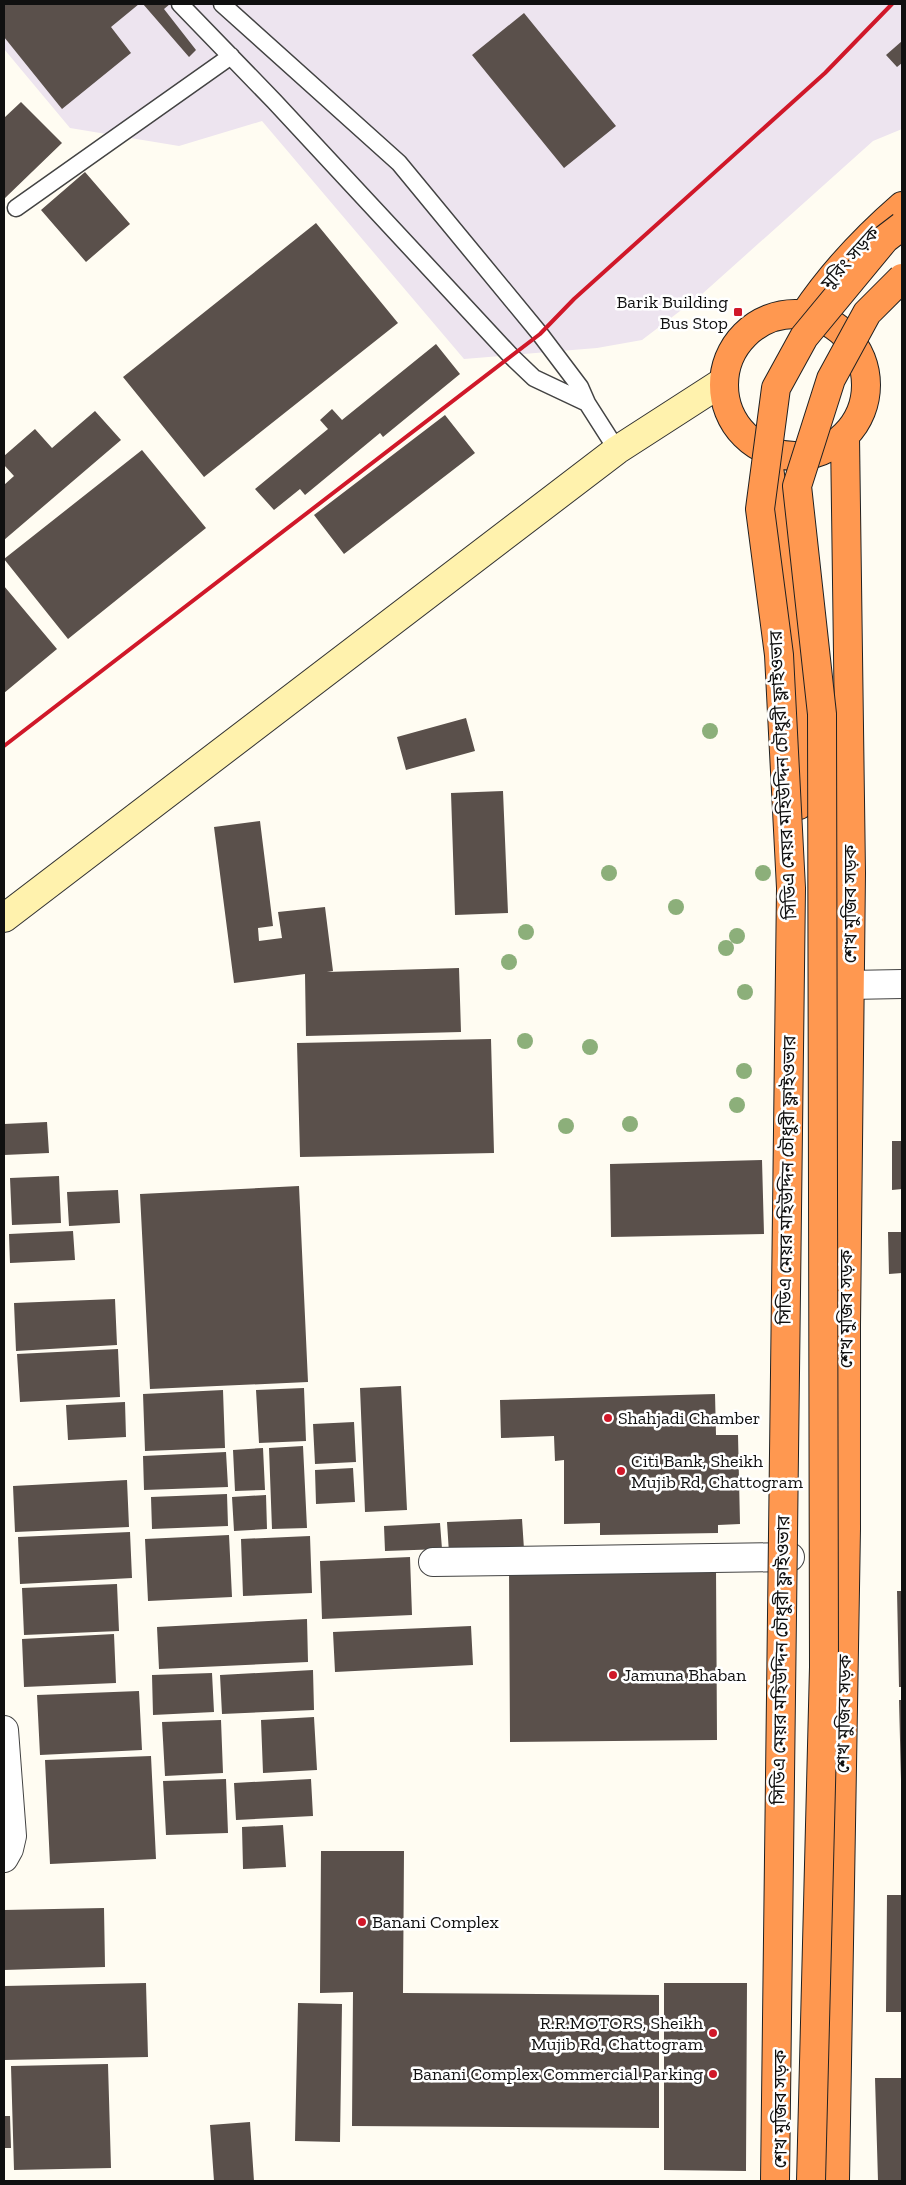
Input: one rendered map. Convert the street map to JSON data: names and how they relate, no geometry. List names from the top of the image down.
{
  "streets": {
    "highway": ["মুরিং সড়ক", "সিডিএ মেয়র মহিউদ্দিন চৌধুরী ফ্লাইওভার", "শেখ মুজিব সড়ক"]
  },
  "crossings": [
    ["মুরিং সড়ক", "শেখ মুজিব সড়ক"]
  ],
  "places": {
    "transit": ["Barik Building Bus Stop"],
    "other": [
      "Shahjadi Chamber",
      "Citi Bank, Sheikh Mujib Rd, Chattogram",
      "Jamuna Bhaban",
      "Banani Complex",
      "R.R.MOTORS, Sheikh Mujib Rd, Chattogram",
      "Banani Complex Commercial Parking"
    ]
  }
}
